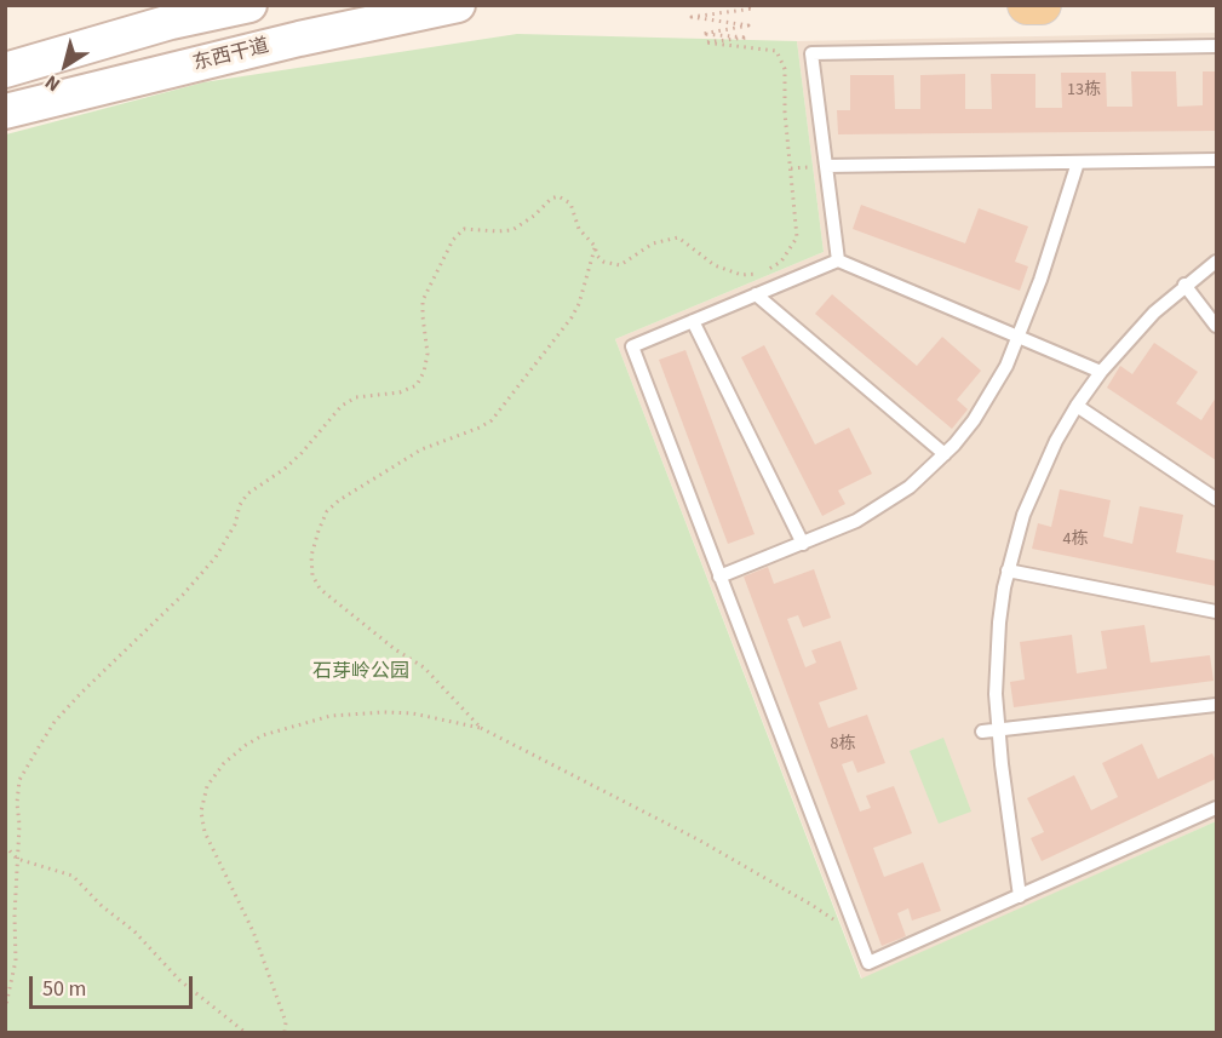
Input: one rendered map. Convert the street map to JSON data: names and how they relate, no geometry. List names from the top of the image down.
{
  "streets": {
    "main road": ["东西干道"]
  },
  "parks": ["石芽岭公园"],
  "house_numbers": ["13栋", "4栋", "8栋"],
  "scale_bar": "50 m",
  "north": "bottom left"
}
